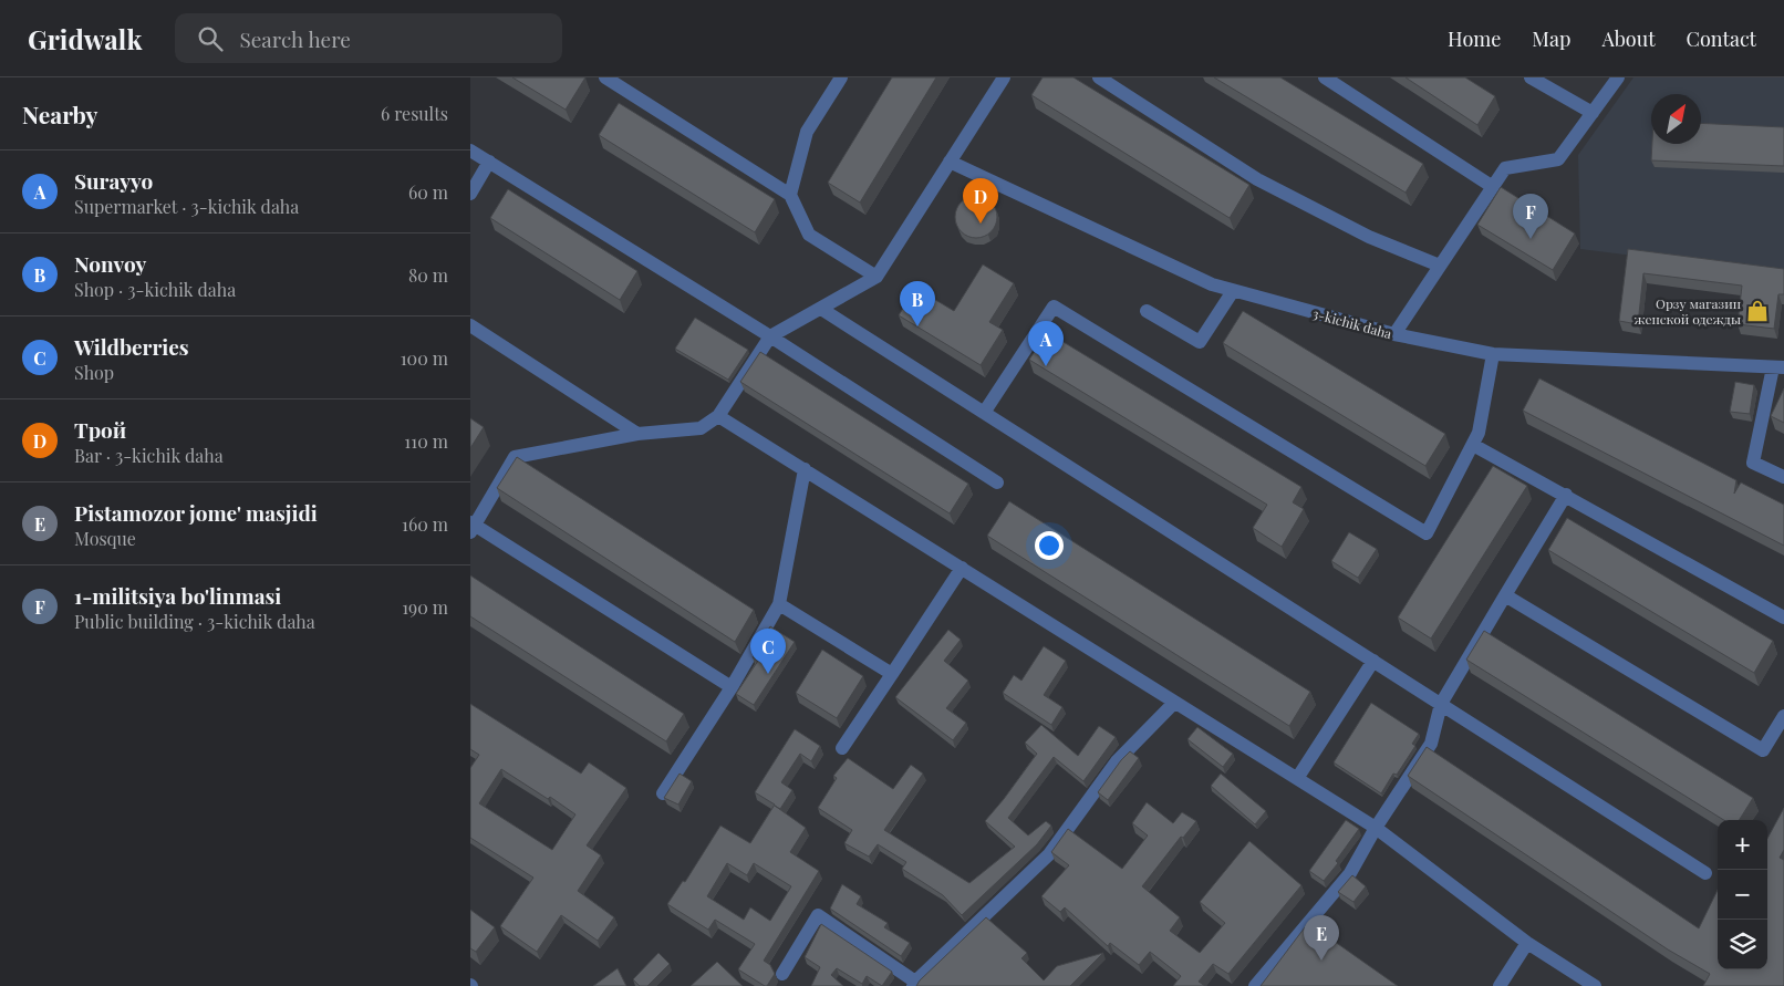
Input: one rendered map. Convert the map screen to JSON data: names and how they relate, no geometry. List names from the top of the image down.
{
  "streets": {
    "street": ["3-kichik daha"]
  },
  "places": {
    "shop": ["Орзу магазин женской одежды"]
  },
  "north": "top right",
  "page": {
    "header": "Gridwalk",
    "search": "Search here",
    "nav": [
      "Home",
      "Map",
      "About",
      "Contact"
    ],
    "heading": ["Nearby", "6 results"],
    "list": [
      {
        "mark": "A",
        "name": "Surayyo",
        "note": "Supermarket · 3-kichik daha",
        "value": "60 m"
      },
      {
        "mark": "B",
        "name": "Nonvoy",
        "note": "Shop · 3-kichik daha",
        "value": "80 m"
      },
      {
        "mark": "C",
        "name": "Wildberries",
        "note": "Shop",
        "value": "100 m"
      },
      {
        "mark": "D",
        "name": "Трой",
        "note": "Bar · 3-kichik daha",
        "value": "110 m"
      },
      {
        "mark": "E",
        "name": "Pistamozor jome' masjidi",
        "note": "Mosque",
        "value": "160 m"
      },
      {
        "mark": "F",
        "name": "1-militsiya bo'linmasi",
        "note": "Public building · 3-kichik daha",
        "value": "190 m"
      }
    ],
    "pins": [
      "D",
      "F",
      "B",
      "A",
      "C",
      "E"
    ],
    "map_buttons": ["+", "−"]
  }
}
